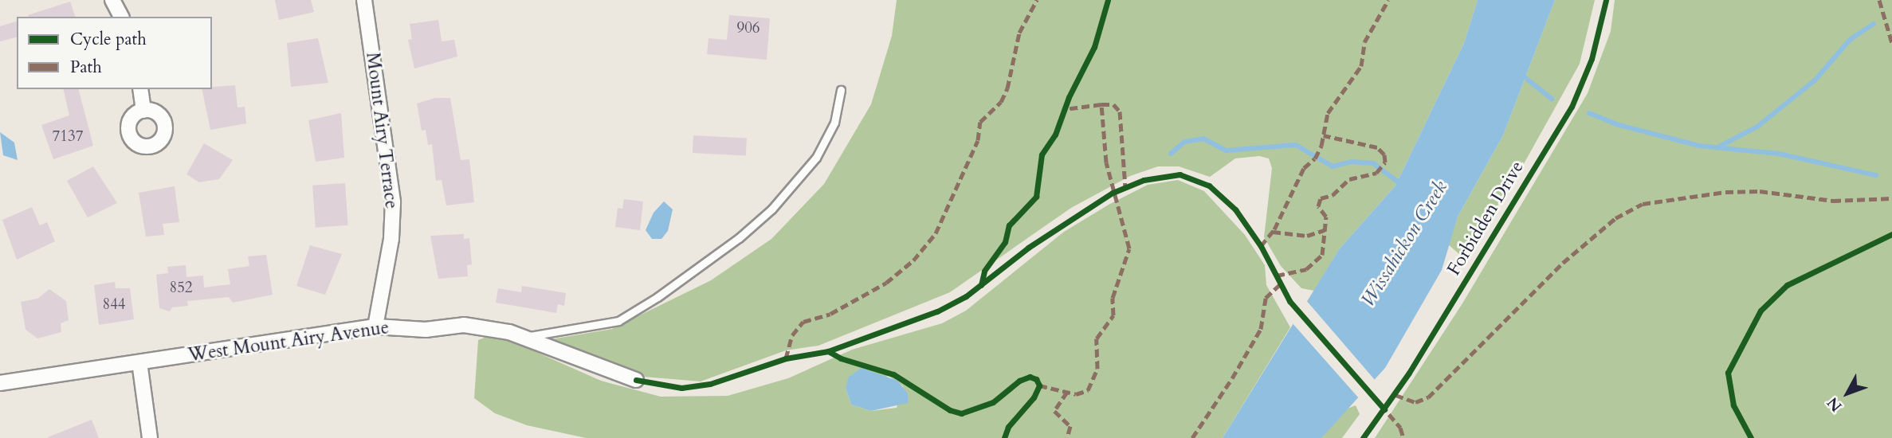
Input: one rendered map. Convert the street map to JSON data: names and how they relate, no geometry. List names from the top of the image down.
{
  "streets": {
    "street": ["Mount Airy Terrace", "West Mount Airy Avenue"],
    "cycle path": ["Forbidden Drive"]
  },
  "crossings": [
    ["Mount Airy Terrace", "West Mount Airy Avenue"]
  ],
  "water": ["Wissahickon Creek"],
  "house_numbers": [
    "906",
    "7137",
    "852",
    "844"
  ],
  "legend": ["Cycle path", "Path"],
  "north": "bottom left"
}
